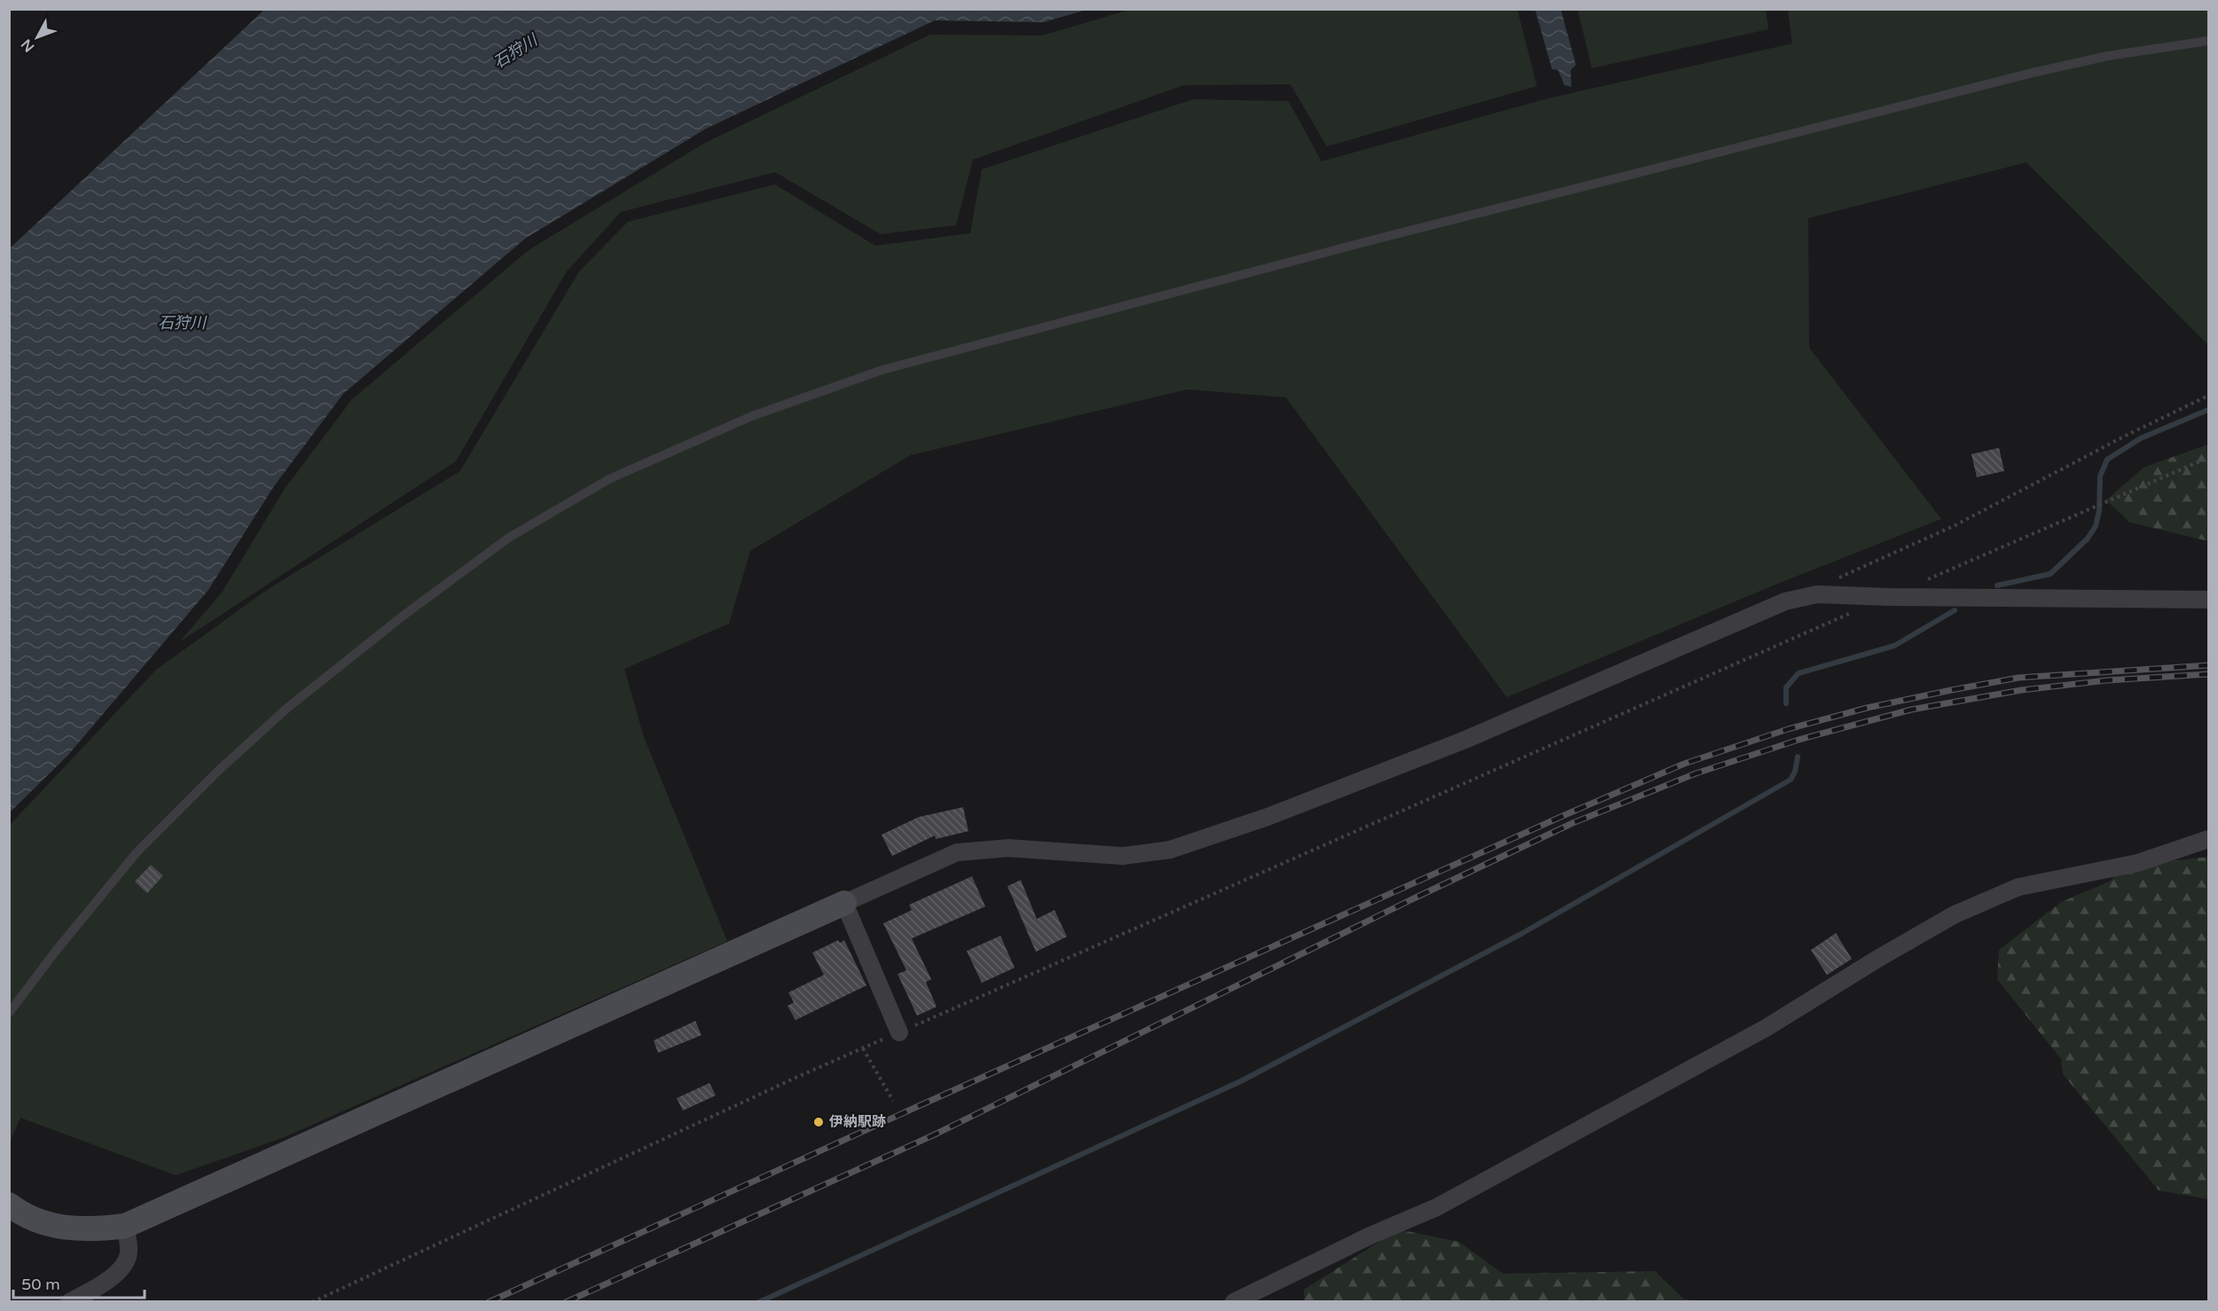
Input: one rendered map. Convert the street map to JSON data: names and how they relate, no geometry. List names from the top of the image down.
{
  "water": ["石狩川"],
  "places": ["伊納駅跡"],
  "scale_bar": "50 m",
  "north": "bottom left"
}
